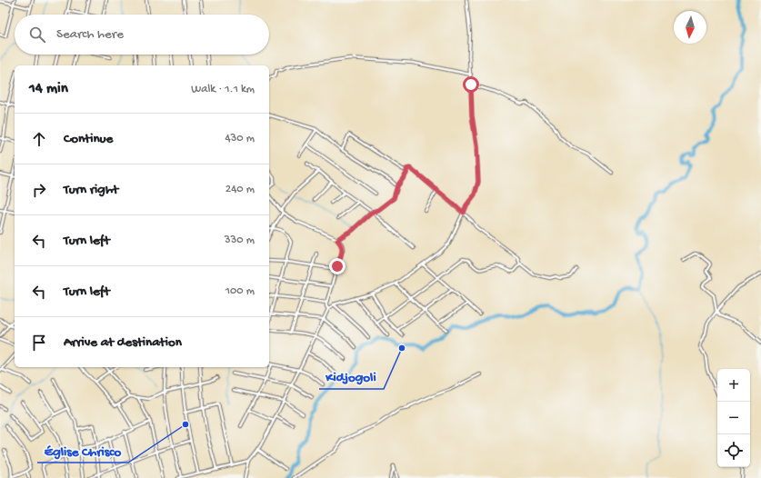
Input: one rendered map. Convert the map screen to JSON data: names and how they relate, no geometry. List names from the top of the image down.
{
  "places": ["Kidjogoli", "Église Chrisco"],
  "north": "bottom",
  "page": {
    "search": "Search here",
    "heading": ["14 min", "Walk · 1.1 km"],
    "list": [
      ["Continue", "430 m"],
      ["Turn right", "240 m"],
      ["Turn left", "330 m"],
      ["Turn left", "100 m"],
      "Arrive at destination"
    ],
    "map_buttons": ["+", "−"]
  }
}
